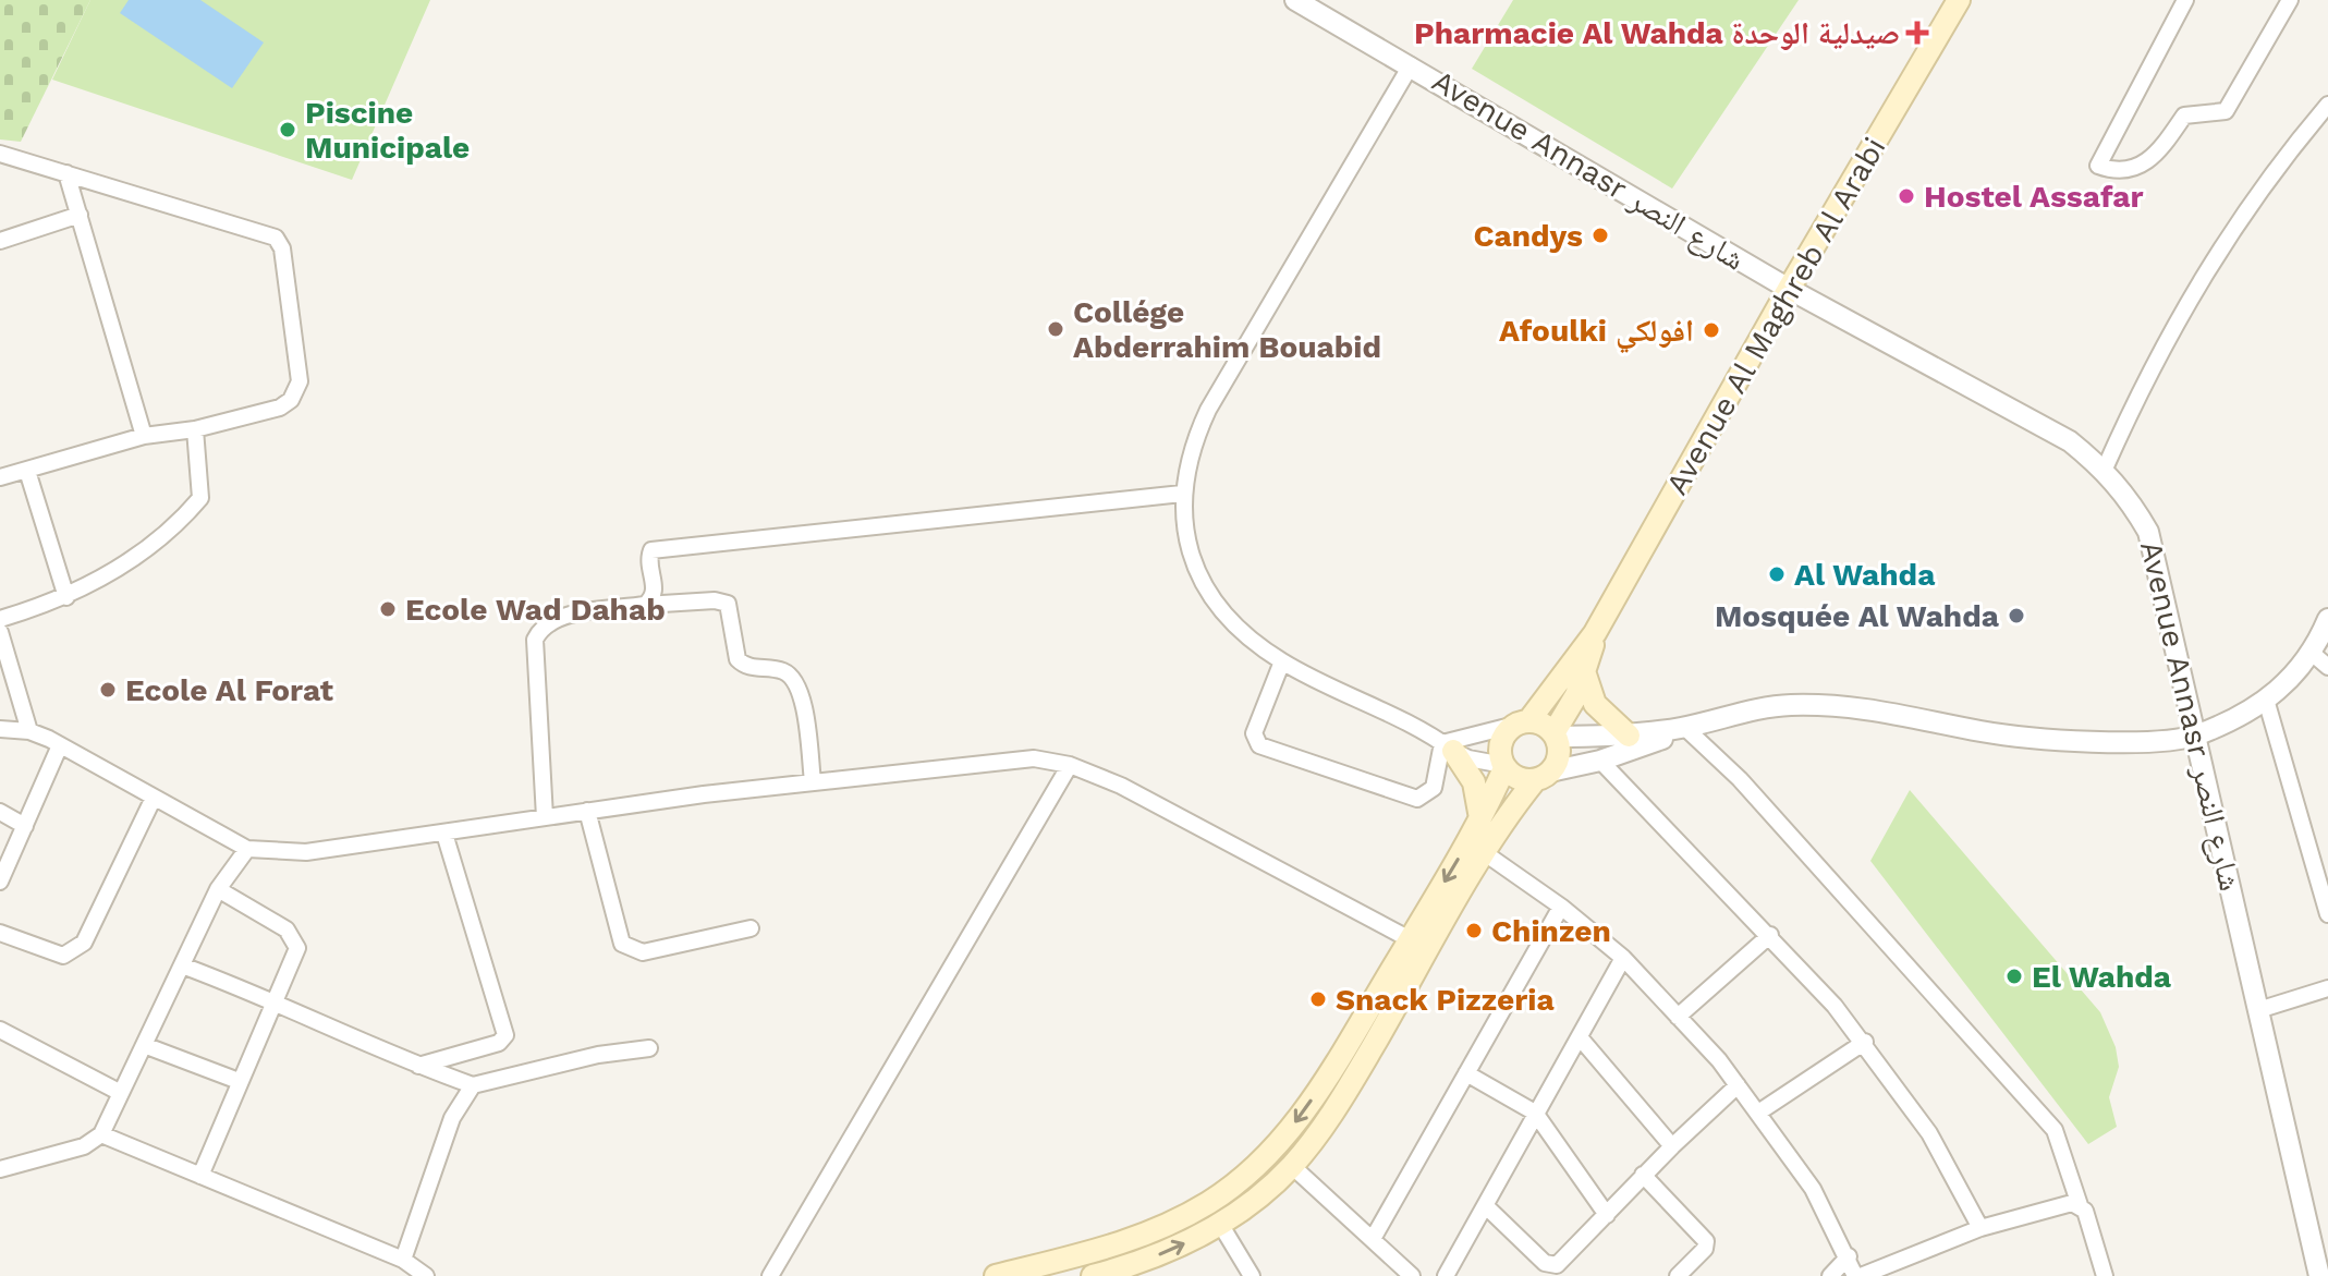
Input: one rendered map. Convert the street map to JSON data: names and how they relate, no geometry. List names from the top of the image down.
{
  "streets": {
    "main road": ["Avenue Al Maghreb Al Arabi"],
    "street": ["Avenue Annasr شارع النصر"]
  },
  "crossings": [
    ["Avenue Annasr شارع النصر", "Avenue Al Maghreb Al Arabi"]
  ],
  "places": {
    "health": ["Pharmacie Al Wahda صيدلية الوحدة"],
    "other": [
      "Piscine Municipale",
      "Hostel Assafar",
      "Candys",
      "Collége Abderrahim Bouabid",
      "Afoulki افولكي",
      "Al Wahda",
      "Ecole Wad Dahab",
      "Mosquée Al Wahda",
      "Ecole Al Forat",
      "Chinzen",
      "El Wahda",
      "Snack Pizzeria"
    ]
  }
}
